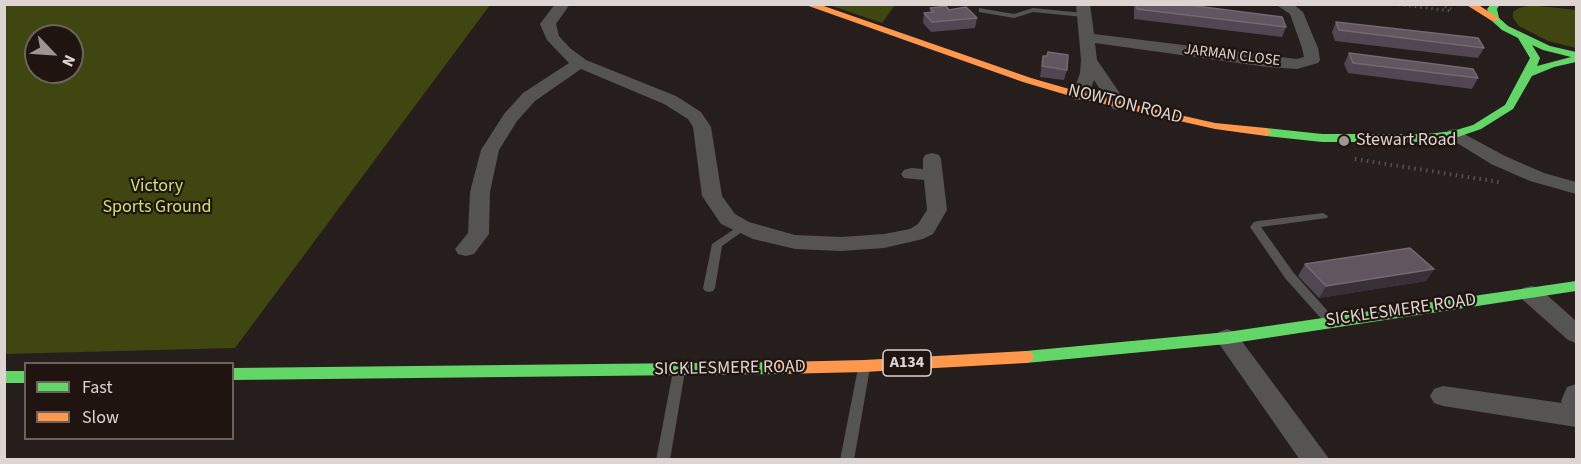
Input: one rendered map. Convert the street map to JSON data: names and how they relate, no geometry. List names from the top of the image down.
{
  "streets": {
    "main road": ["NOWTON ROAD", "SICKLESMERE ROAD", "A134"],
    "street": ["JARMAN CLOSE"]
  },
  "parks": ["Victory Sports Ground"],
  "places": ["Stewart Road"],
  "legend": ["Fast", "Slow"],
  "north": "bottom right"
}
